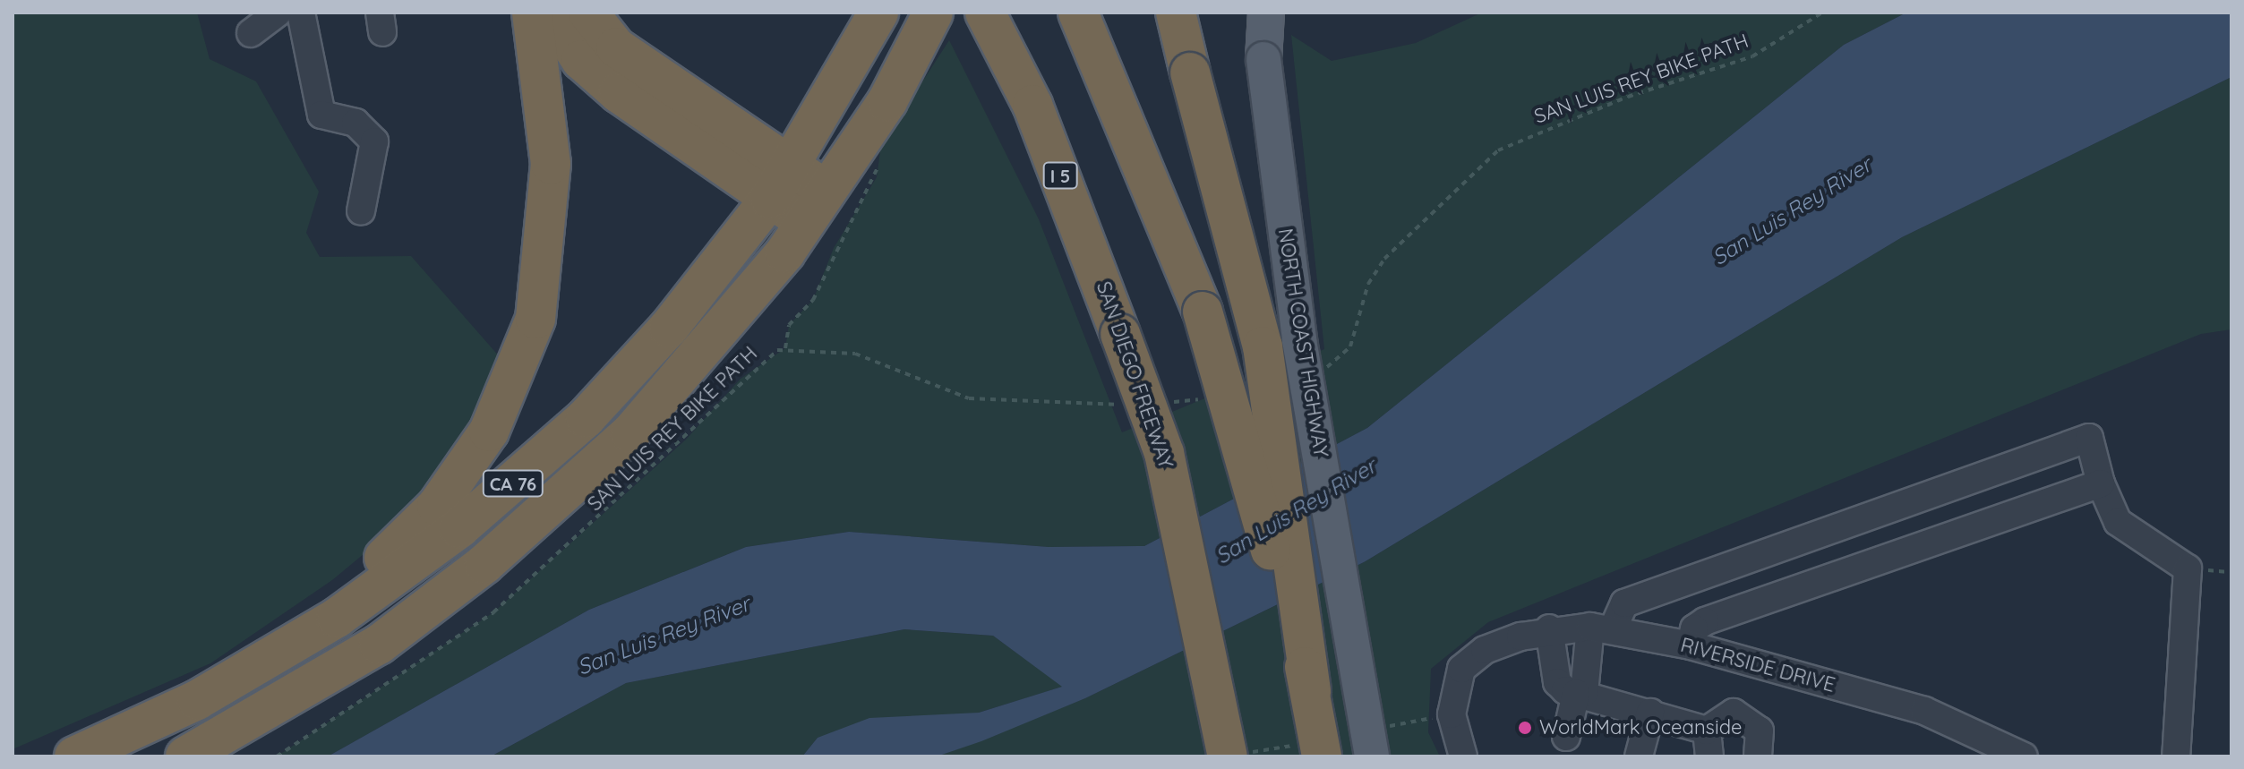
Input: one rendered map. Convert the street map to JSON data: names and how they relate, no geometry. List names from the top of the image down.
{
  "streets": {
    "highway": ["I 5", "SAN DIEGO FREEWAY", "CA 76"],
    "main road": ["NORTH COAST HIGHWAY"],
    "street": ["RIVERSIDE DRIVE"],
    "path": ["SAN LUIS REY BIKE PATH"]
  },
  "water": ["San Luis Rey River"],
  "places": ["WorldMark Oceanside"]
}
